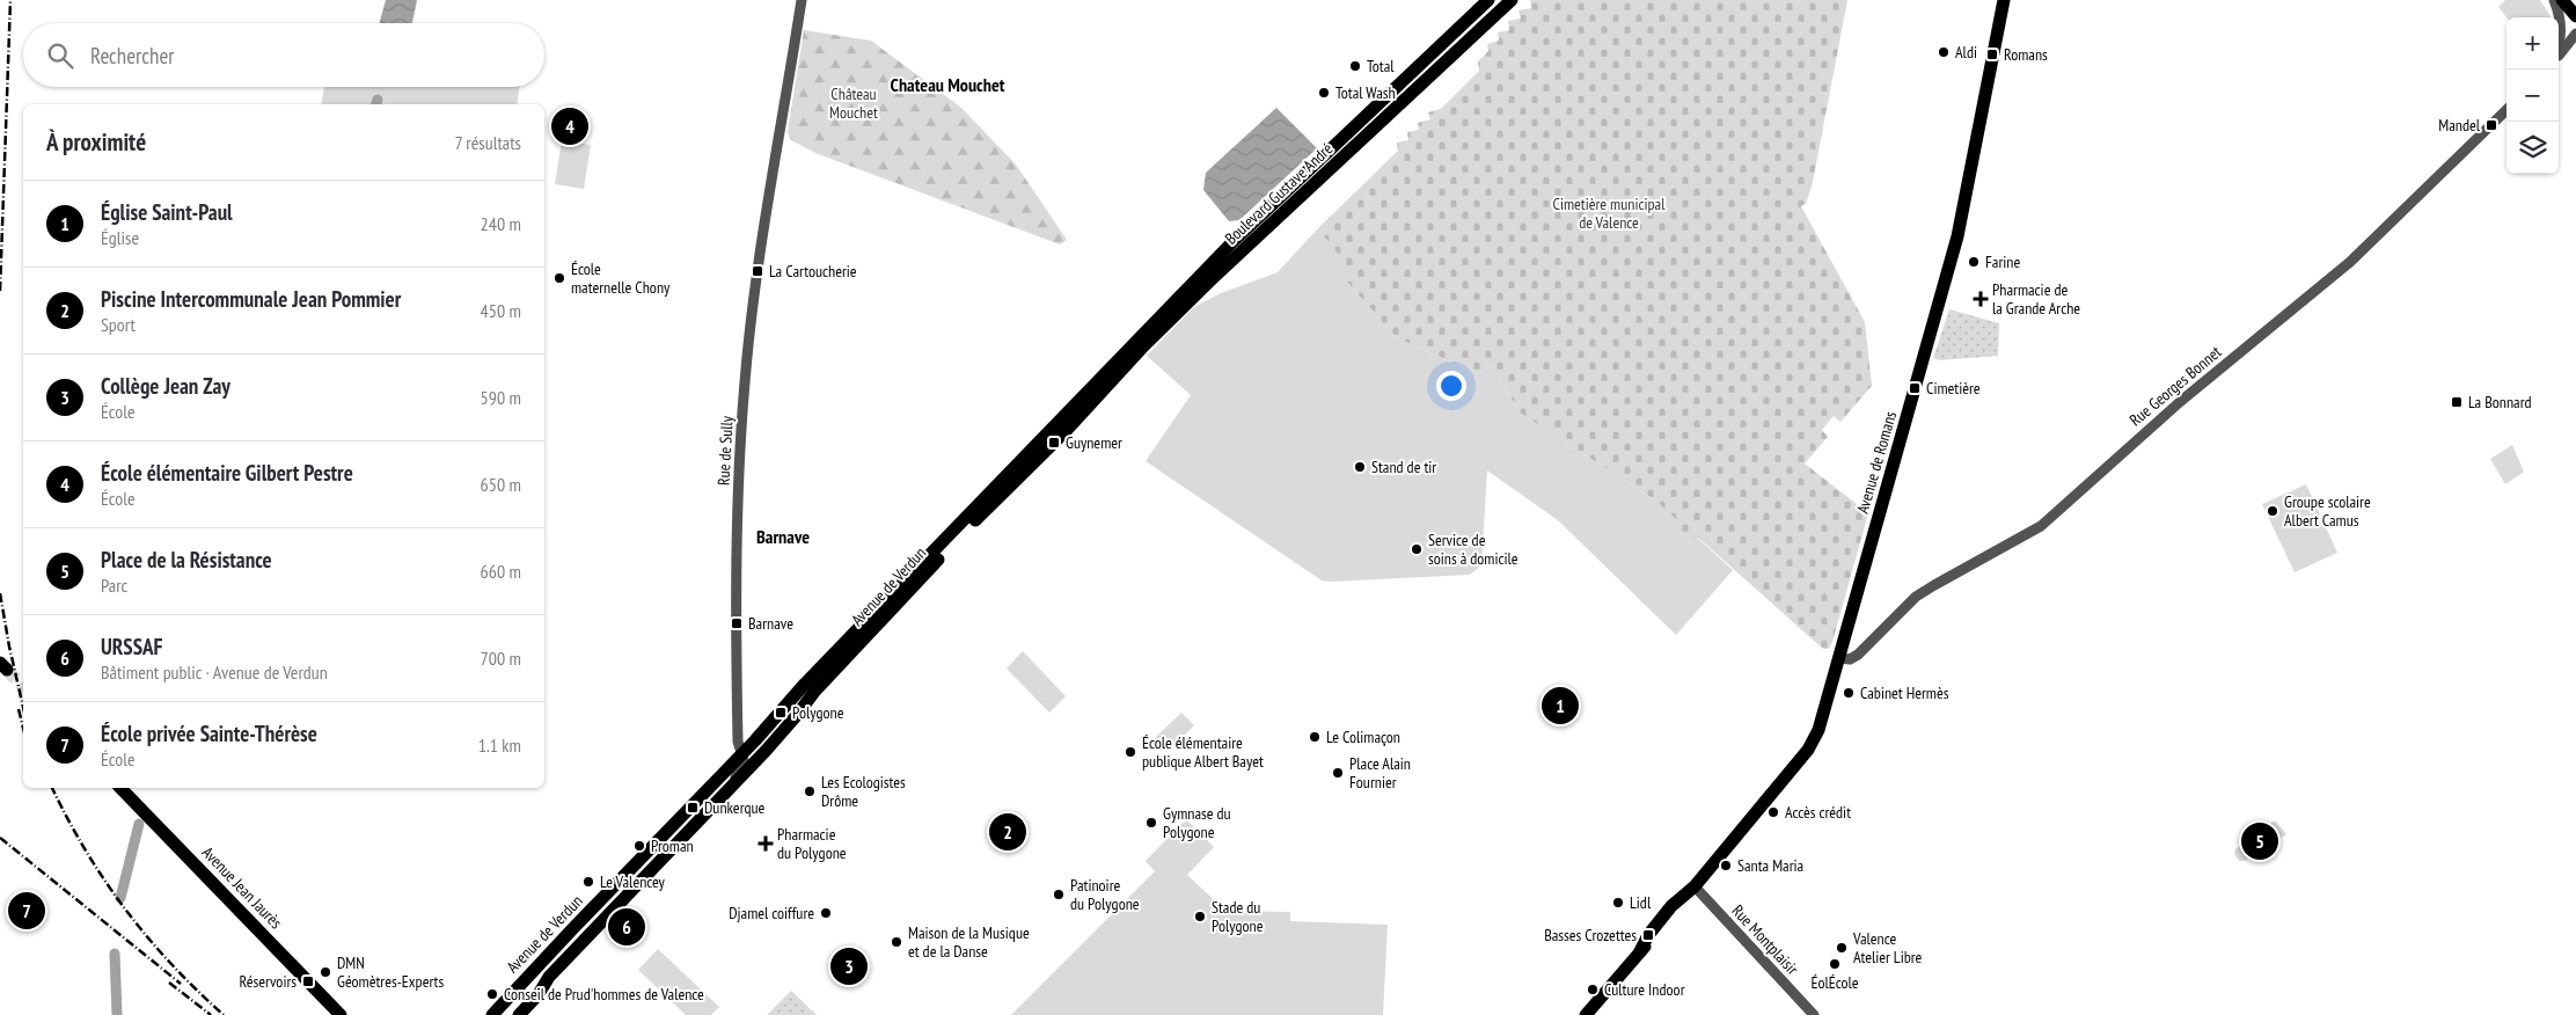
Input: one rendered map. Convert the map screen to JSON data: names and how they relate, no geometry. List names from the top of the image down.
{
  "streets": {
    "main road": [
      "Boulevard Gustave André",
      "Avenue de Romans",
      "Avenue de Verdun",
      "Avenue Jean Jaurès"
    ],
    "street": ["Rue Georges Bonnet", "Rue de Sully", "Rue Montplaisir"]
  },
  "crossings": [
    ["Boulevard Gustave André", "Avenue de Verdun"],
    ["Rue Georges Bonnet", "Avenue de Romans"],
    ["Rue de Sully", "Avenue de Verdun"],
    ["Avenue de Romans", "Rue Montplaisir"]
  ],
  "districts": ["Chateau Mouchet", "Barnave"],
  "parks": ["Château Mouchet", "Cimetière municipal de Valence"],
  "places": {
    "other": [
      "Aldi",
      "Total",
      "Total Wash",
      "Farine",
      "École maternelle Chony",
      "Stand de tir",
      "Groupe scolaire Albert Camus",
      "Service de soins à domicile",
      "Cabinet Hermès",
      "Le Colimaçon",
      "École élémentaire publique Albert Bayet",
      "Place Alain Fournier",
      "Les Ecologistes Drôme",
      "Accès crédit",
      "Gymnase du Polygone",
      "Proman",
      "Santa Maria",
      "Le Valencey",
      "Patinoire du Polygone",
      "Lidl",
      "Djamel coiffure",
      "Stade du Polygone",
      "Maison de la Musique et de la Danse",
      "Valence Atelier Libre",
      "ÉolÉcole",
      "DMN Géomètres-Experts",
      "Culture Indoor",
      "Conseil de Prud'hommes de Valence"
    ],
    "transit": [
      "Romans",
      "Mandel",
      "La Cartoucherie",
      "Cimetière",
      "La Bonnard",
      "Guynemer",
      "Barnave",
      "Polygone",
      "Dunkerque",
      "Basses Crozettes",
      "Réservoirs"
    ],
    "health": ["Pharmacie de la Grande Arche", "Pharmacie du Polygone"]
  },
  "page": {
    "map_buttons": ["+", "−"],
    "search": "Rechercher",
    "heading": ["À proximité", "7 résultats"],
    "pins": [
      "4",
      "1",
      "2",
      "5",
      "7",
      "6",
      "3"
    ],
    "list": [
      {
        "mark": "1",
        "name": "Église Saint-Paul",
        "note": "Église",
        "value": "240 m"
      },
      {
        "mark": "2",
        "name": "Piscine Intercommunale Jean Pommier",
        "note": "Sport",
        "value": "450 m"
      },
      {
        "mark": "3",
        "name": "Collège Jean Zay",
        "note": "École",
        "value": "590 m"
      },
      {
        "mark": "4",
        "name": "École élémentaire Gilbert Pestre",
        "note": "École",
        "value": "650 m"
      },
      {
        "mark": "5",
        "name": "Place de la Résistance",
        "note": "Parc",
        "value": "660 m"
      },
      {
        "mark": "6",
        "name": "URSSAF",
        "note": "Bâtiment public · Avenue de Verdun",
        "value": "700 m"
      },
      {
        "mark": "7",
        "name": "École privée Sainte-Thérèse",
        "note": "École",
        "value": "1.1 km"
      }
    ]
  }
}
